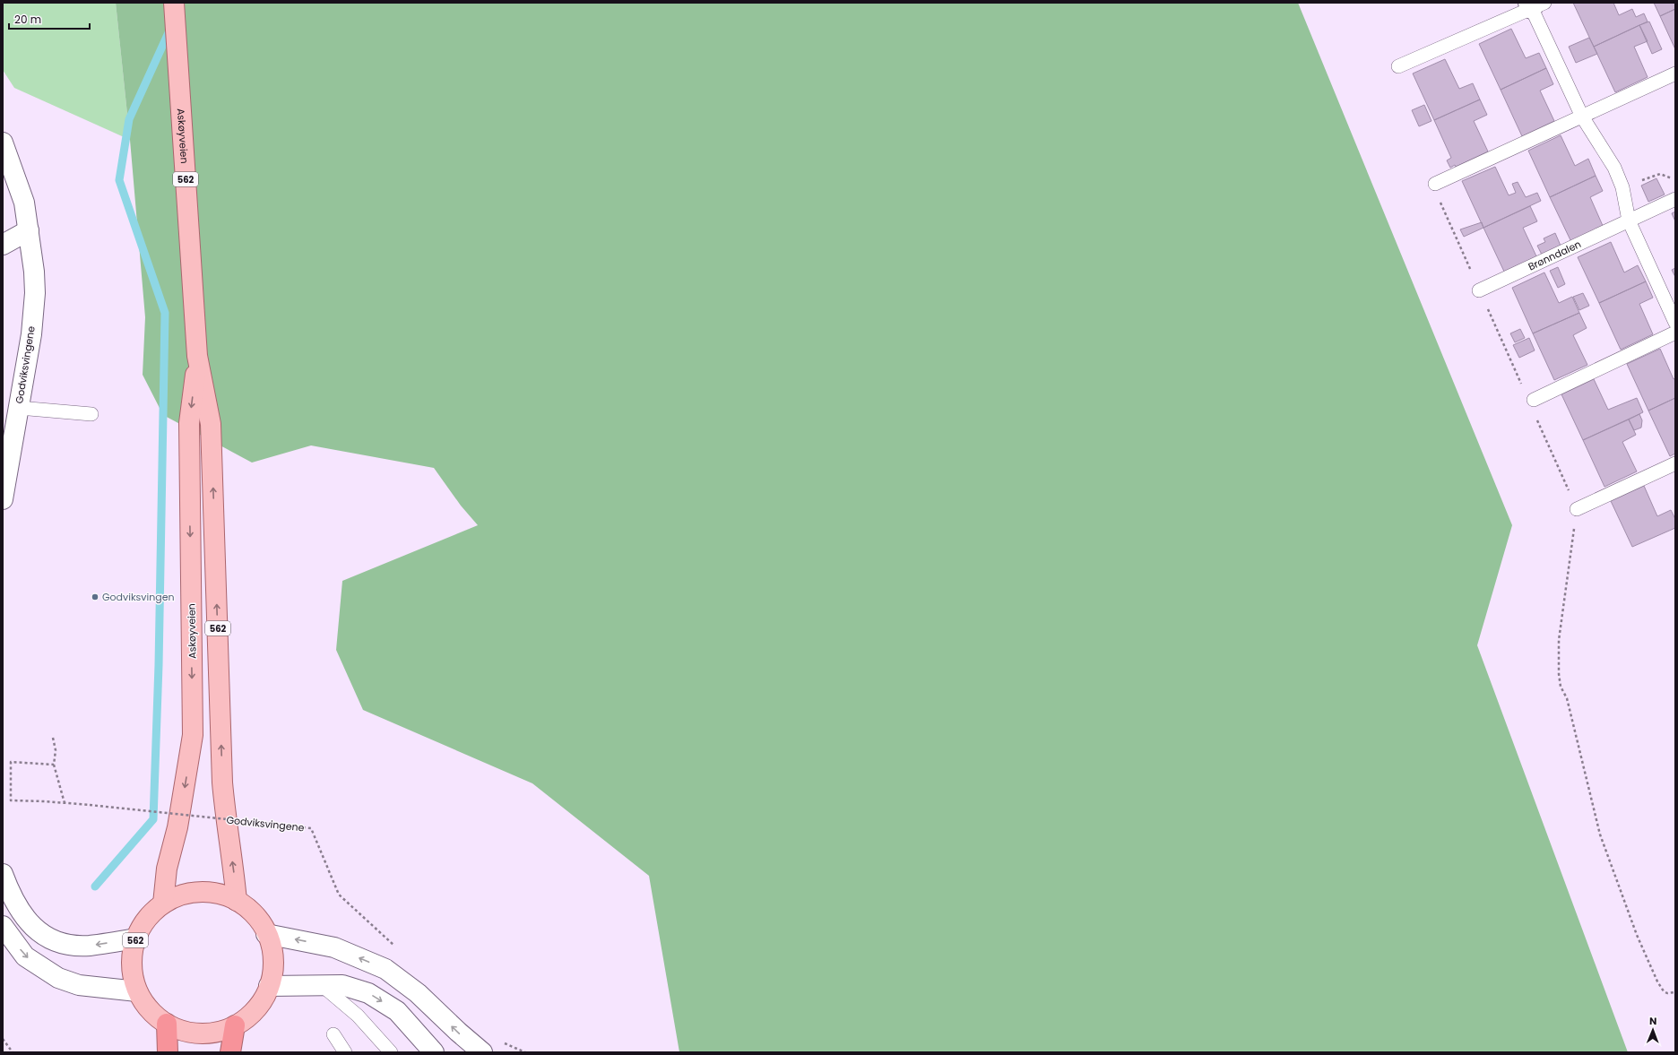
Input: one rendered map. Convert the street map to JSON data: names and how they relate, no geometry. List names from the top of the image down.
{
  "streets": {
    "main road": ["Askøyveien", "562", "Godviksvingene"],
    "lane": ["Brønndalen"]
  },
  "crossings": [
    ["Askøyveien", "562"]
  ],
  "places": ["Godviksvingen"],
  "scale_bar": "20 m",
  "north": "top"
}
